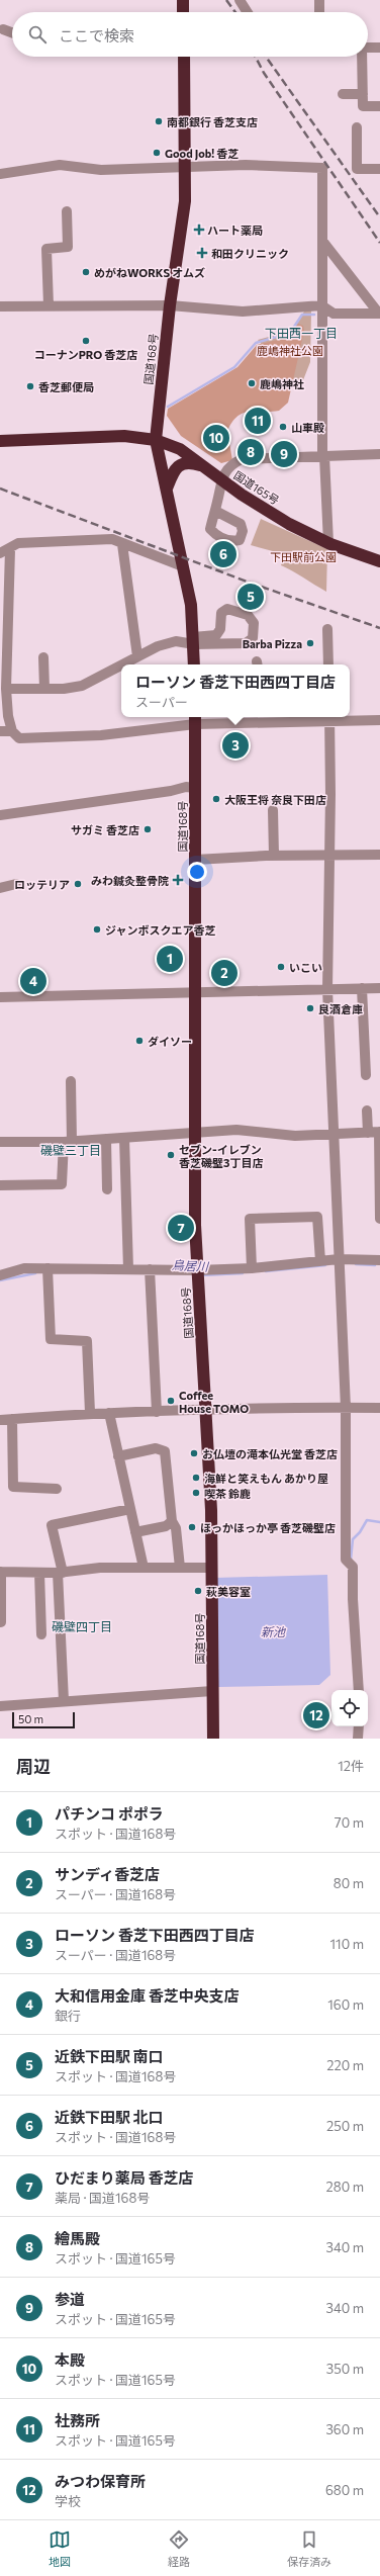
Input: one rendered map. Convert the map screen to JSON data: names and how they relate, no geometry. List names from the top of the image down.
{
  "streets": {
    "highway": ["国道168号", "国道165号"]
  },
  "crossings": [
    ["国道168号", "国道165号"]
  ],
  "districts": ["下田西一丁目", "磯壁三丁目", "磯壁四丁目"],
  "water": ["鳥居川", "新池"],
  "parks": ["鹿嶋神社公園", "下田駅前公園"],
  "places": {
    "other": [
      "南都銀行 香芝支店",
      "Good Job! 香芝",
      "めがねWORKS オムズ",
      "コーナンPRO 香芝店",
      "鹿嶋神社",
      "香芝郵便局",
      "山車殿",
      "Barba Pizza",
      "大阪王将 奈良下田店",
      "サガミ 香芝店",
      "ロッテリア",
      "ジャンボスクエア香芝",
      "いこい",
      "良酒倉庫",
      "ダイソー",
      "セブン-イレブン 香芝磯壁3丁目店",
      "Coffee House TOMO",
      "お仏壇の滝本仏光堂 香芝店",
      "海鮮と笑えもん あかり屋",
      "喫茶 鈴鹿",
      "ほっかほっか亭 香芝磯壁店",
      "萩美容室"
    ],
    "health": ["ハート薬局", "和田クリニック", "みわ鍼灸整骨院"]
  },
  "scale_bar": "50 m",
  "page": {
    "search": "ここで検索",
    "pins": [
      "11",
      "10",
      "8",
      "9",
      "6",
      "5",
      "3",
      "1",
      "2",
      "4",
      "7",
      "12"
    ],
    "popup": ["ローソン 香芝下田西四丁目店", "スーパー"],
    "scale": "50 m",
    "heading": ["周辺", "12件"],
    "list": [
      {
        "mark": "1",
        "name": "パチンコ ポポラ",
        "note": "スポット · 国道168号",
        "value": "70 m"
      },
      {
        "mark": "2",
        "name": "サンディ香芝店",
        "note": "スーパー · 国道168号",
        "value": "80 m"
      },
      {
        "mark": "3",
        "name": "ローソン 香芝下田西四丁目店",
        "note": "スーパー · 国道168号",
        "value": "110 m"
      },
      {
        "mark": "4",
        "name": "大和信用金庫 香芝中央支店",
        "note": "銀行",
        "value": "160 m"
      },
      {
        "mark": "5",
        "name": "近鉄下田駅 南口",
        "note": "スポット · 国道168号",
        "value": "220 m"
      },
      {
        "mark": "6",
        "name": "近鉄下田駅 北口",
        "note": "スポット · 国道168号",
        "value": "250 m"
      },
      {
        "mark": "7",
        "name": "ひだまり薬局 香芝店",
        "note": "薬局 · 国道168号",
        "value": "280 m"
      },
      {
        "mark": "8",
        "name": "繪馬殿",
        "note": "スポット · 国道165号",
        "value": "340 m"
      },
      {
        "mark": "9",
        "name": "参道",
        "note": "スポット · 国道165号",
        "value": "340 m"
      },
      {
        "mark": "10",
        "name": "本殿",
        "note": "スポット · 国道165号",
        "value": "350 m"
      },
      {
        "mark": "11",
        "name": "社務所",
        "note": "スポット · 国道165号",
        "value": "360 m"
      },
      {
        "mark": "12",
        "name": "みつわ保育所",
        "note": "学校",
        "value": "680 m"
      }
    ],
    "nav": ["地図", "経路", "保存済み"]
  }
}
